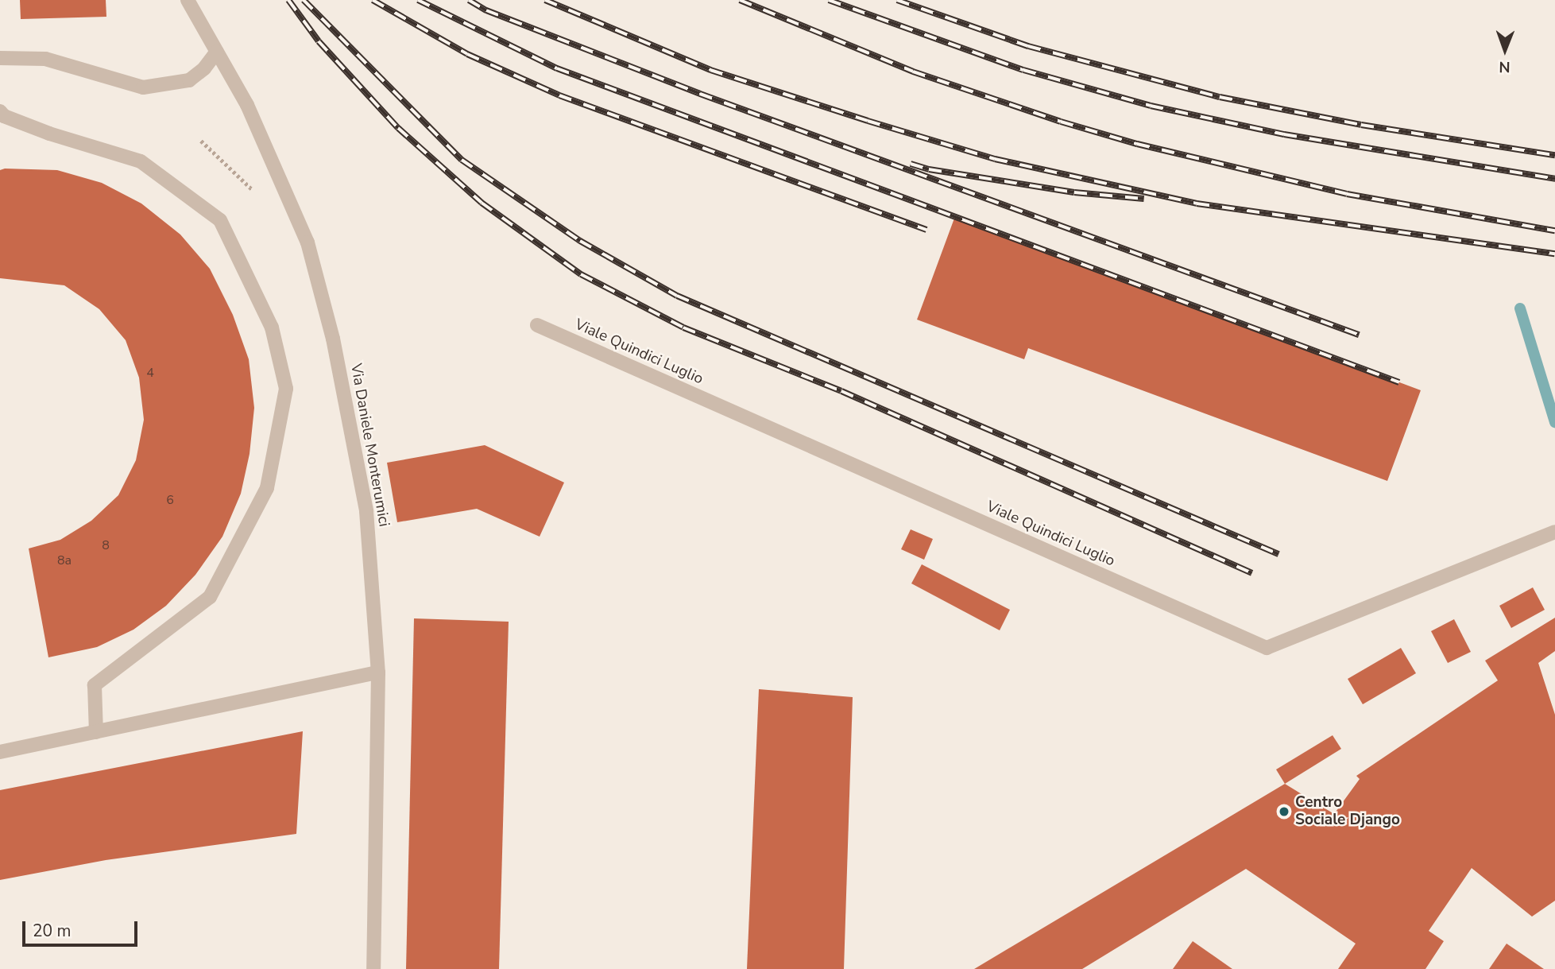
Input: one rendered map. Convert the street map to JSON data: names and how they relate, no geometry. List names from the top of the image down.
{
  "streets": {
    "street": ["Viale Quindici Luglio", "Via Daniele Monterumici"]
  },
  "places": ["Centro Sociale Django"],
  "house_numbers": [
    "4",
    "6",
    "8",
    "8a"
  ],
  "scale_bar": "20 m",
  "north": "bottom"
}
